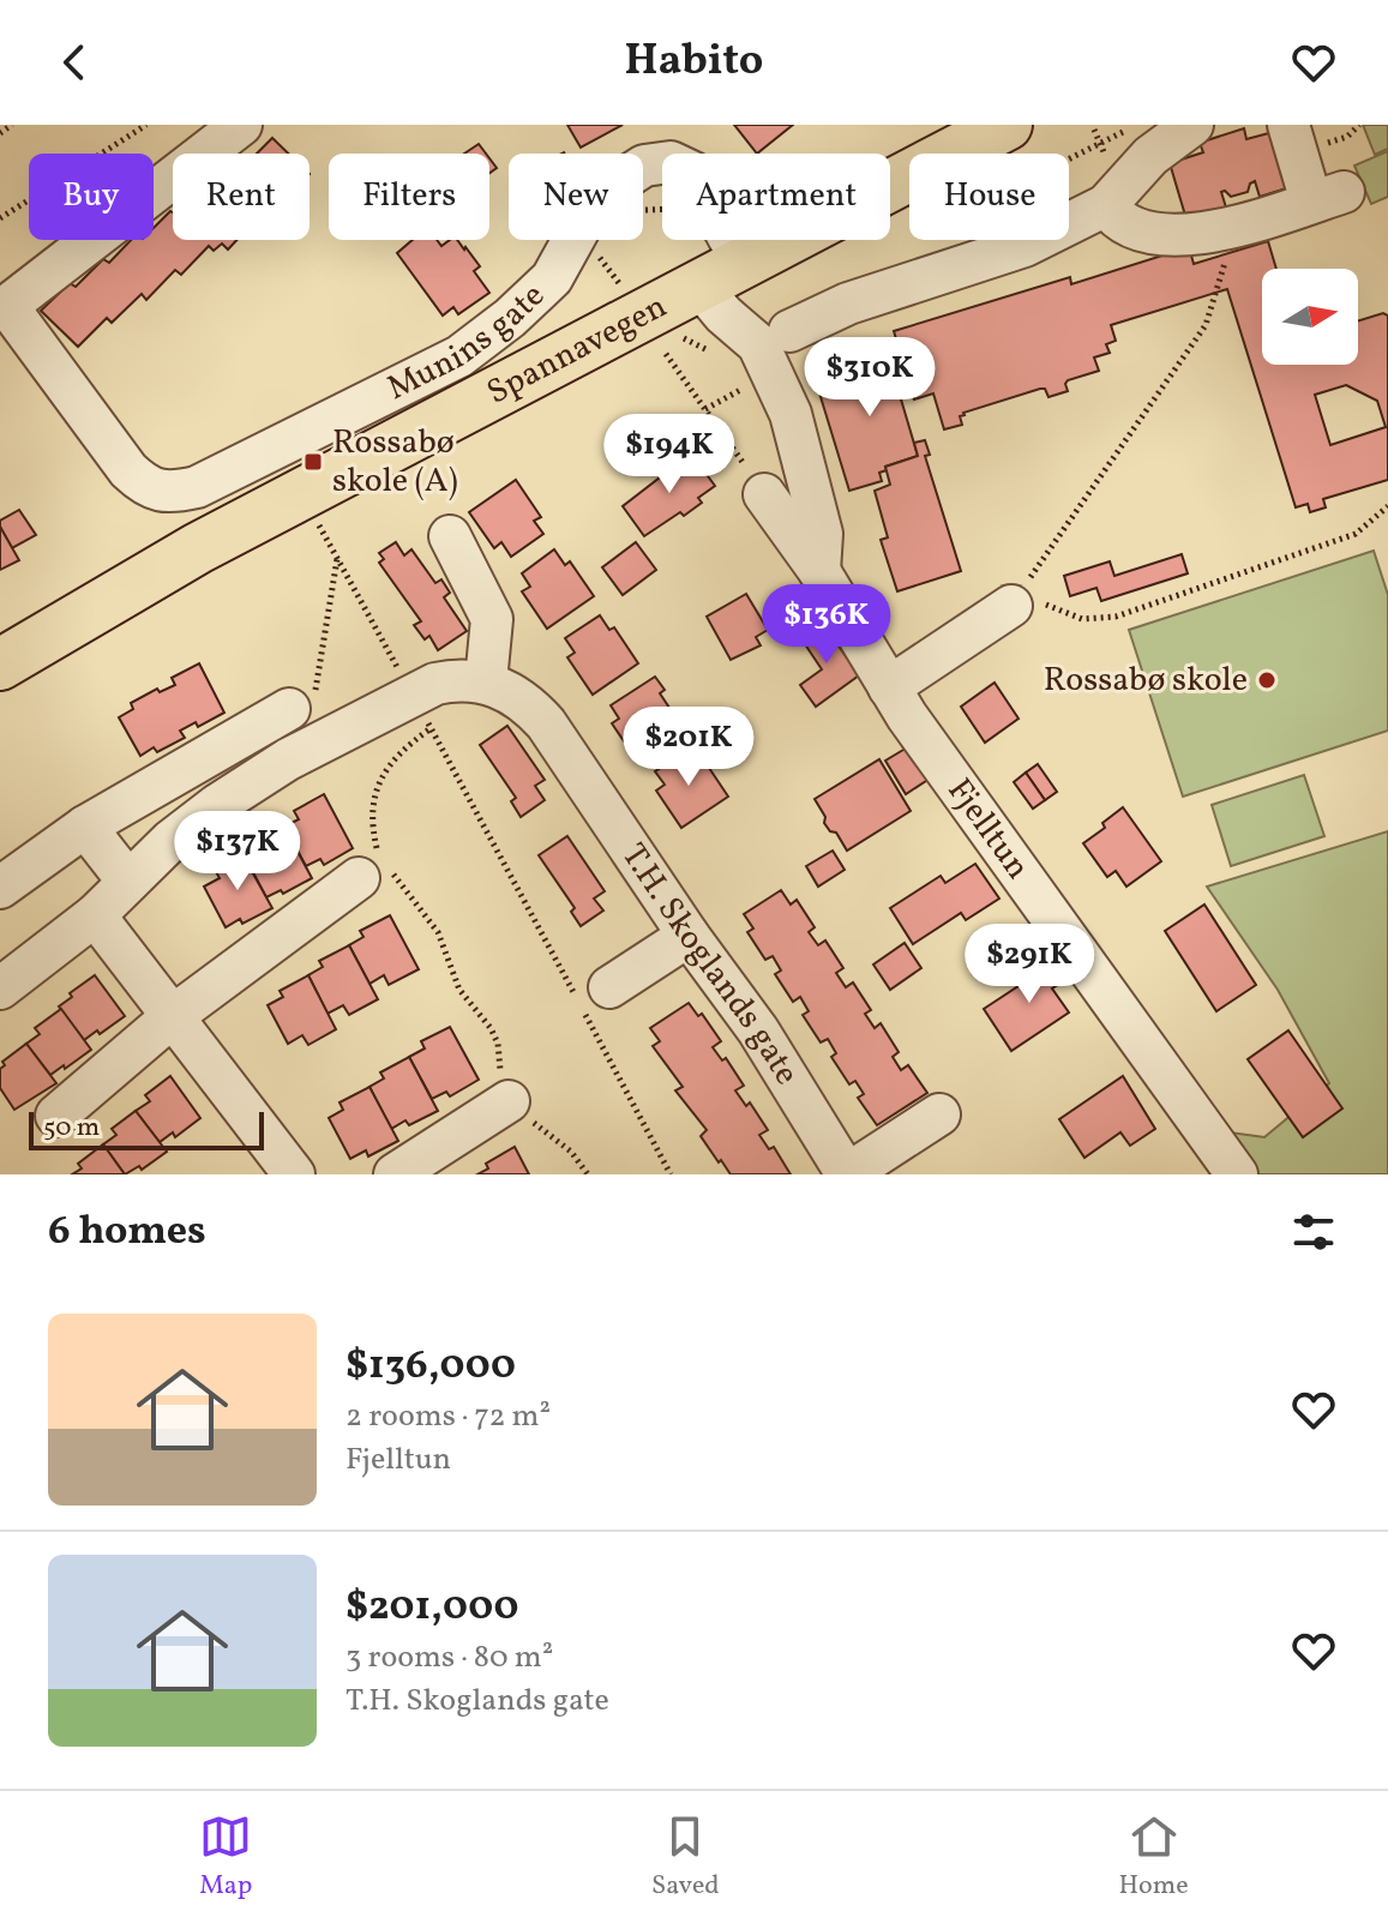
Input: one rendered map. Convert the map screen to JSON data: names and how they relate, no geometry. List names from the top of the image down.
{
  "streets": {
    "main road": ["Spannavegen"],
    "street": ["Munins gate", "Fjelltun", "T.H. Skoglands gate"]
  },
  "crossings": [
    ["Munins gate", "Spannavegen"]
  ],
  "places": {
    "transit": ["Rossabø skole (A)"],
    "other": ["Rossabø skole"]
  },
  "scale_bar": "50 m",
  "north": "right",
  "page": {
    "header": "Habito",
    "chip": [
      "Buy",
      "Rent",
      "Filters",
      "New",
      "Apartment",
      "House"
    ],
    "price": [
      "$310K",
      "$194K",
      "$136K",
      "$201K",
      "$137K",
      "$291K"
    ],
    "scale": "50 m",
    "heading": "6 homes",
    "list": [
      {
        "name": "$136,000",
        "note": "2 rooms · 72 m² · Fjelltun"
      },
      {
        "name": "$201,000",
        "note": "3 rooms · 80 m² · T.H. Skoglands gate"
      }
    ],
    "tabs": ["Map", "Saved", "Home"]
  }
}
